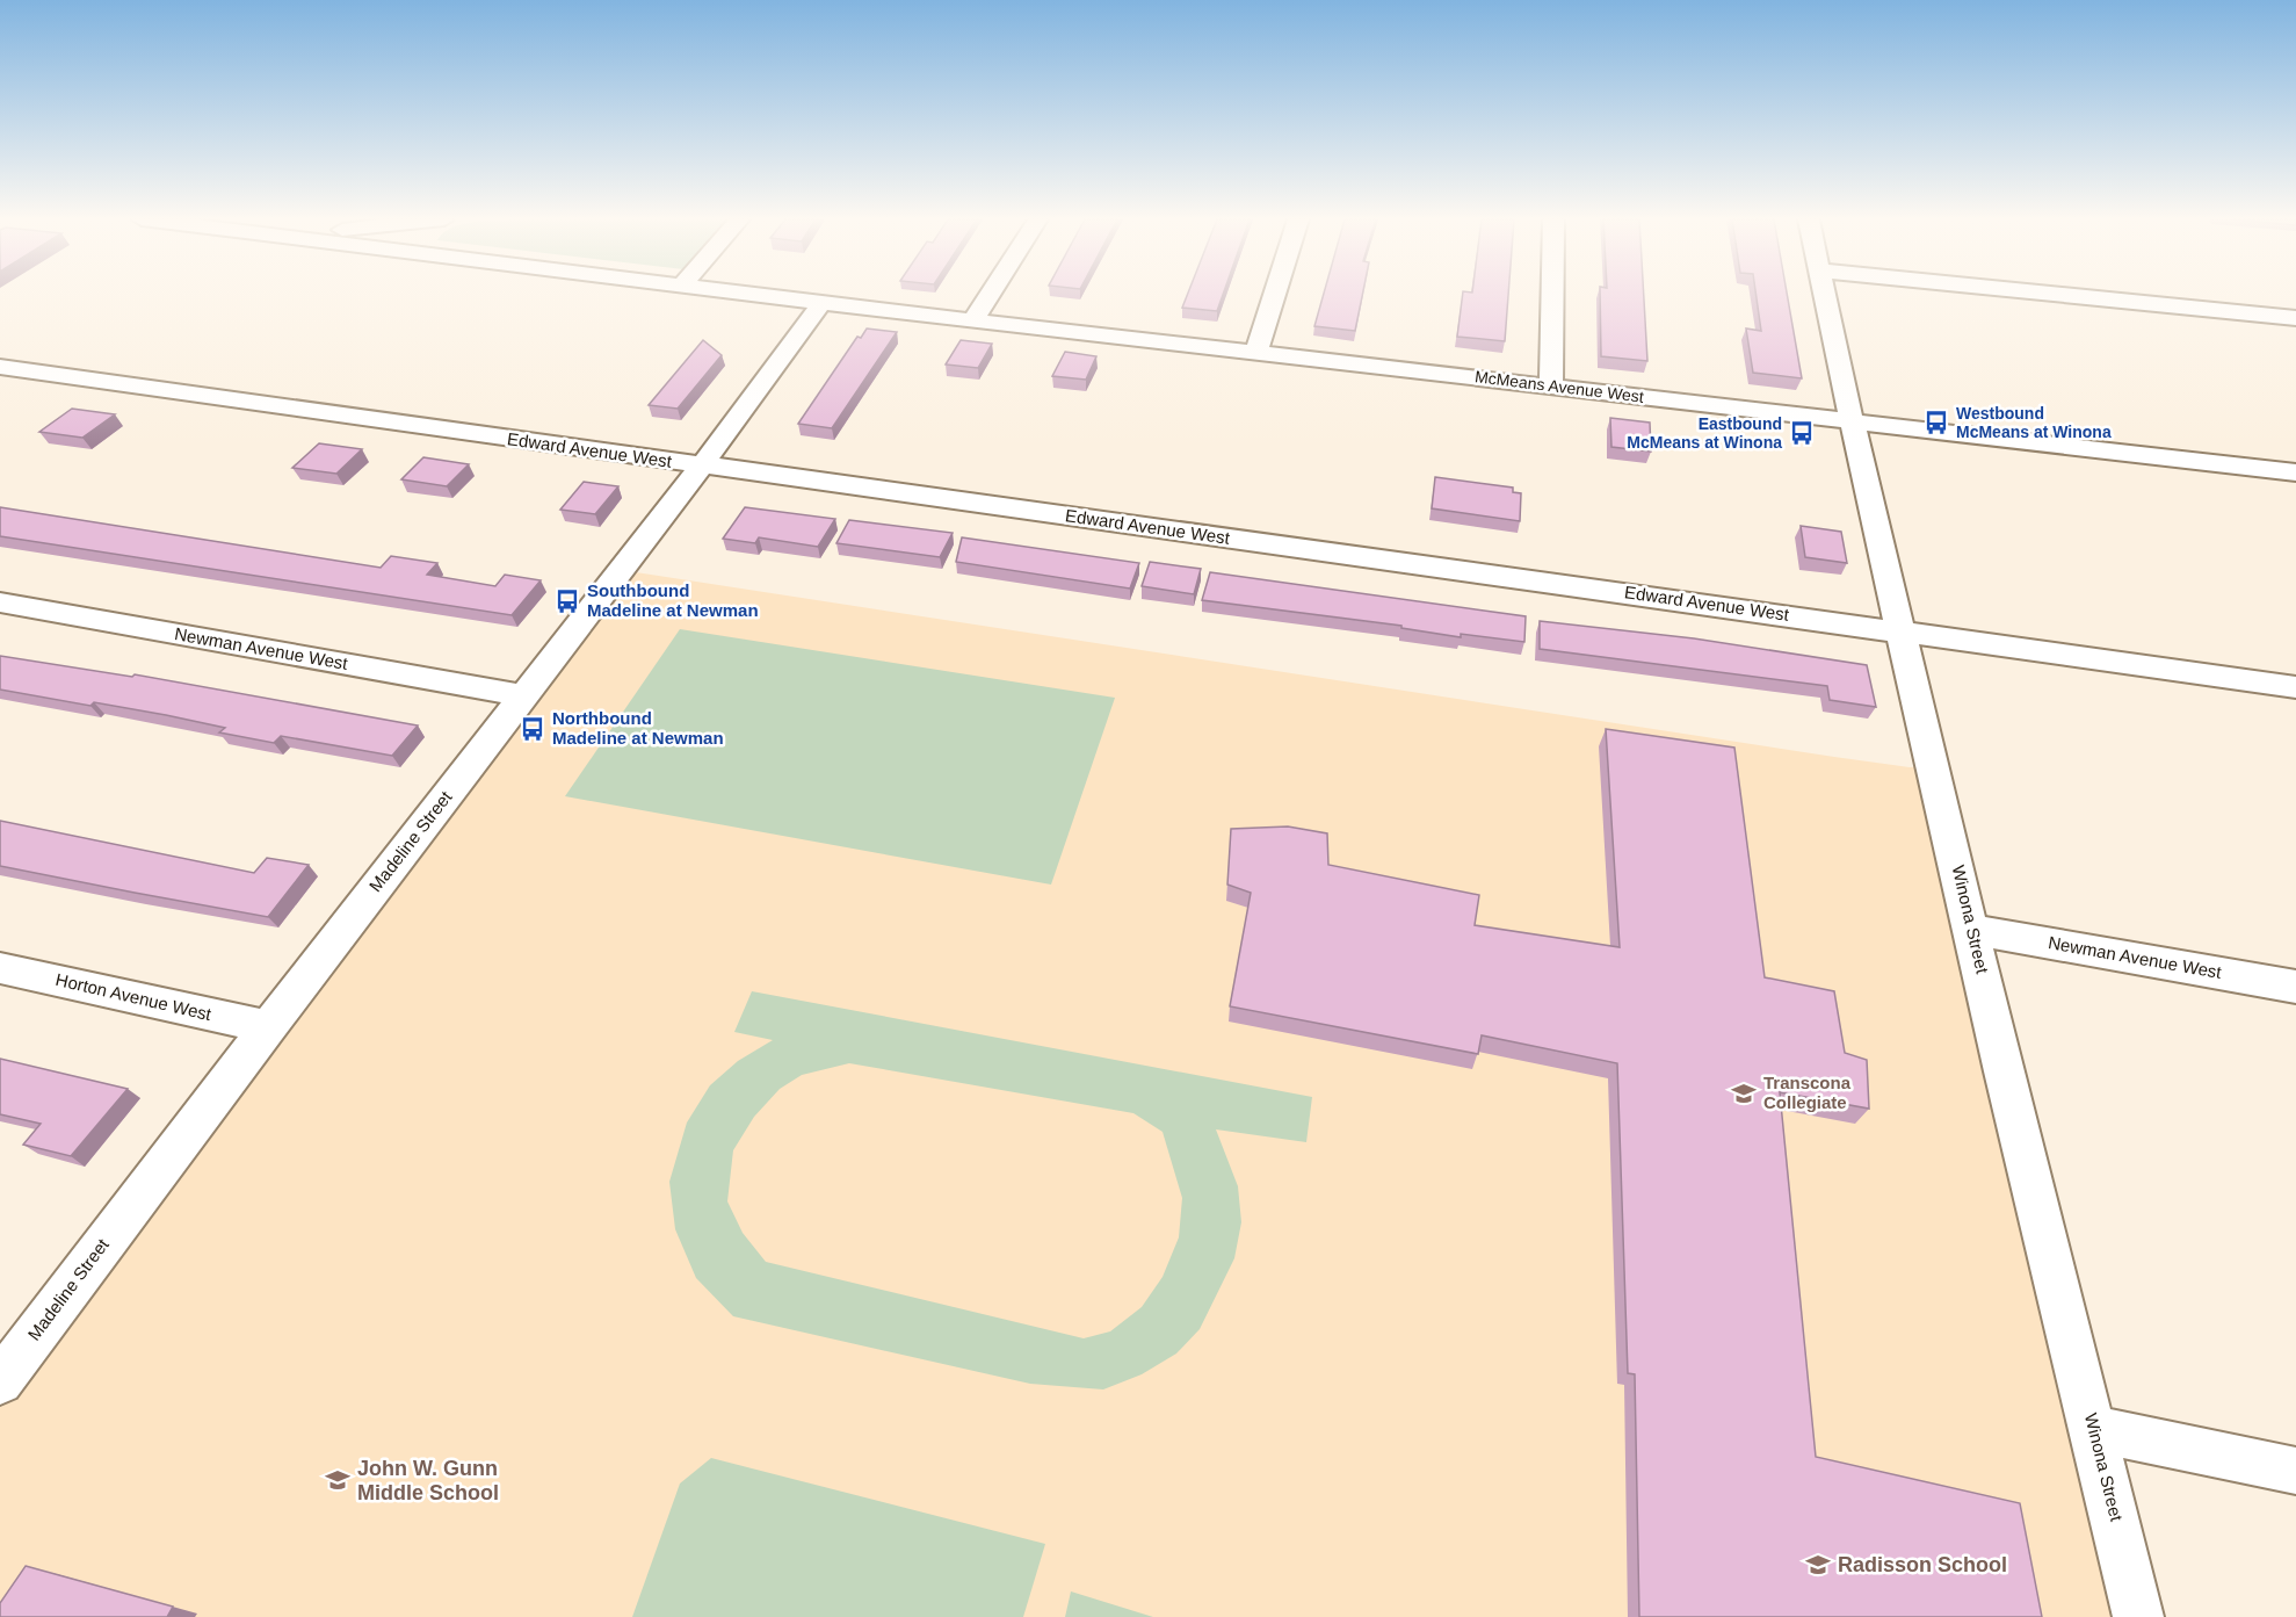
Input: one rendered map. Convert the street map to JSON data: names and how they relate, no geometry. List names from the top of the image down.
{
  "streets": {
    "street": [
      "McMeans Avenue West",
      "Edward Avenue West",
      "Newman Avenue West",
      "Madeline Street",
      "Winona Street",
      "Horton Avenue West"
    ]
  },
  "crossings": [
    ["McMeans Avenue West", "Madeline Street"],
    ["McMeans Avenue West", "Winona Street"],
    ["Edward Avenue West", "Madeline Street"],
    ["Edward Avenue West", "Winona Street"],
    ["Newman Avenue West", "Madeline Street"],
    ["Newman Avenue West", "Winona Street"],
    ["Madeline Street", "Horton Avenue West"]
  ],
  "places": {
    "bus stop": [
      "Westbound McMeans at Winona",
      "Eastbound McMeans at Winona",
      "Southbound Madeline at Newman",
      "Northbound Madeline at Newman"
    ],
    "school or university": ["Transcona Collegiate", "John W. Gunn Middle School", "Radisson School"]
  }
}
